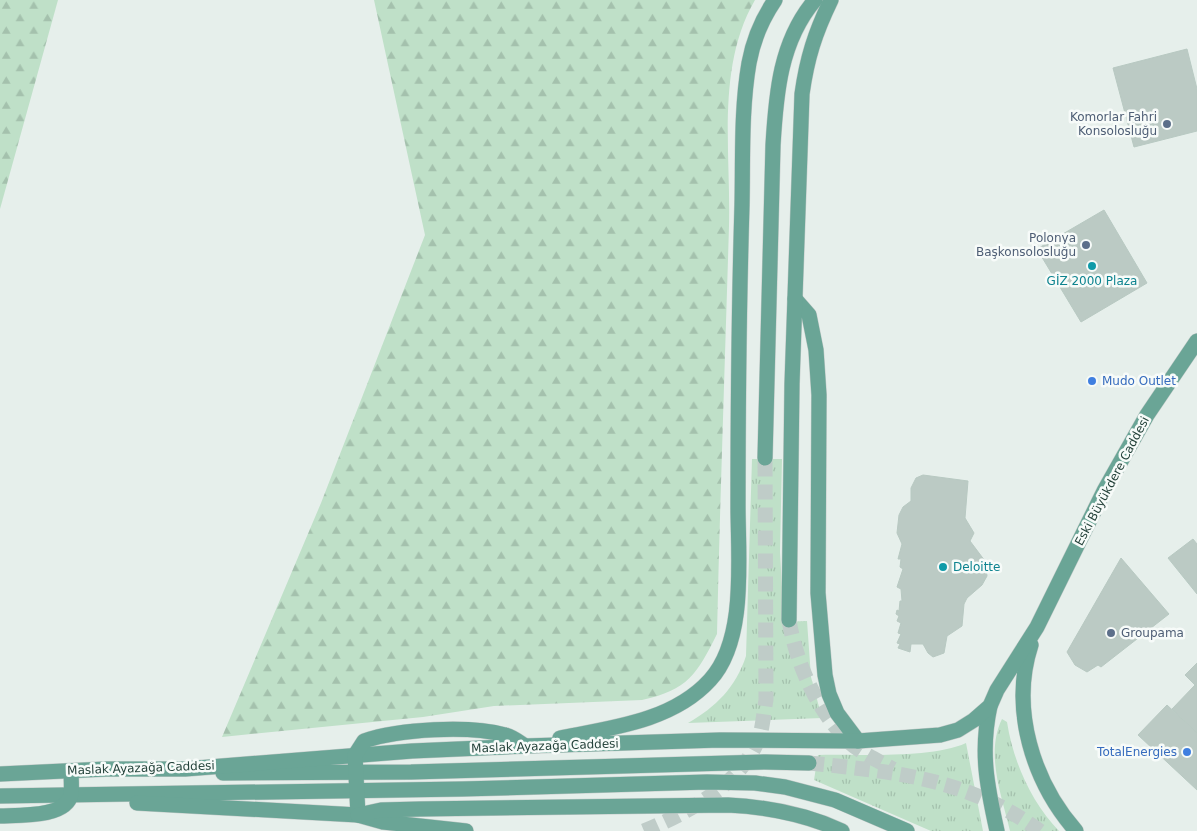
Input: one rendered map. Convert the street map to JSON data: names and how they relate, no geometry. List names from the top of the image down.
{
  "streets": {
    "main road": ["Eski Büyükdere Caddesi", "Maslak Ayazağa Caddesi"]
  },
  "crossings": [
    ["Eski Büyükdere Caddesi", "Maslak Ayazağa Caddesi"]
  ],
  "places": [
    "Komorlar Fahri Konsolosluğu",
    "Polonya Başkonsolosluğu",
    "GİZ 2000 Plaza",
    "Mudo Outlet",
    "Deloitte",
    "Groupama",
    "TotalEnergies"
  ]
}
